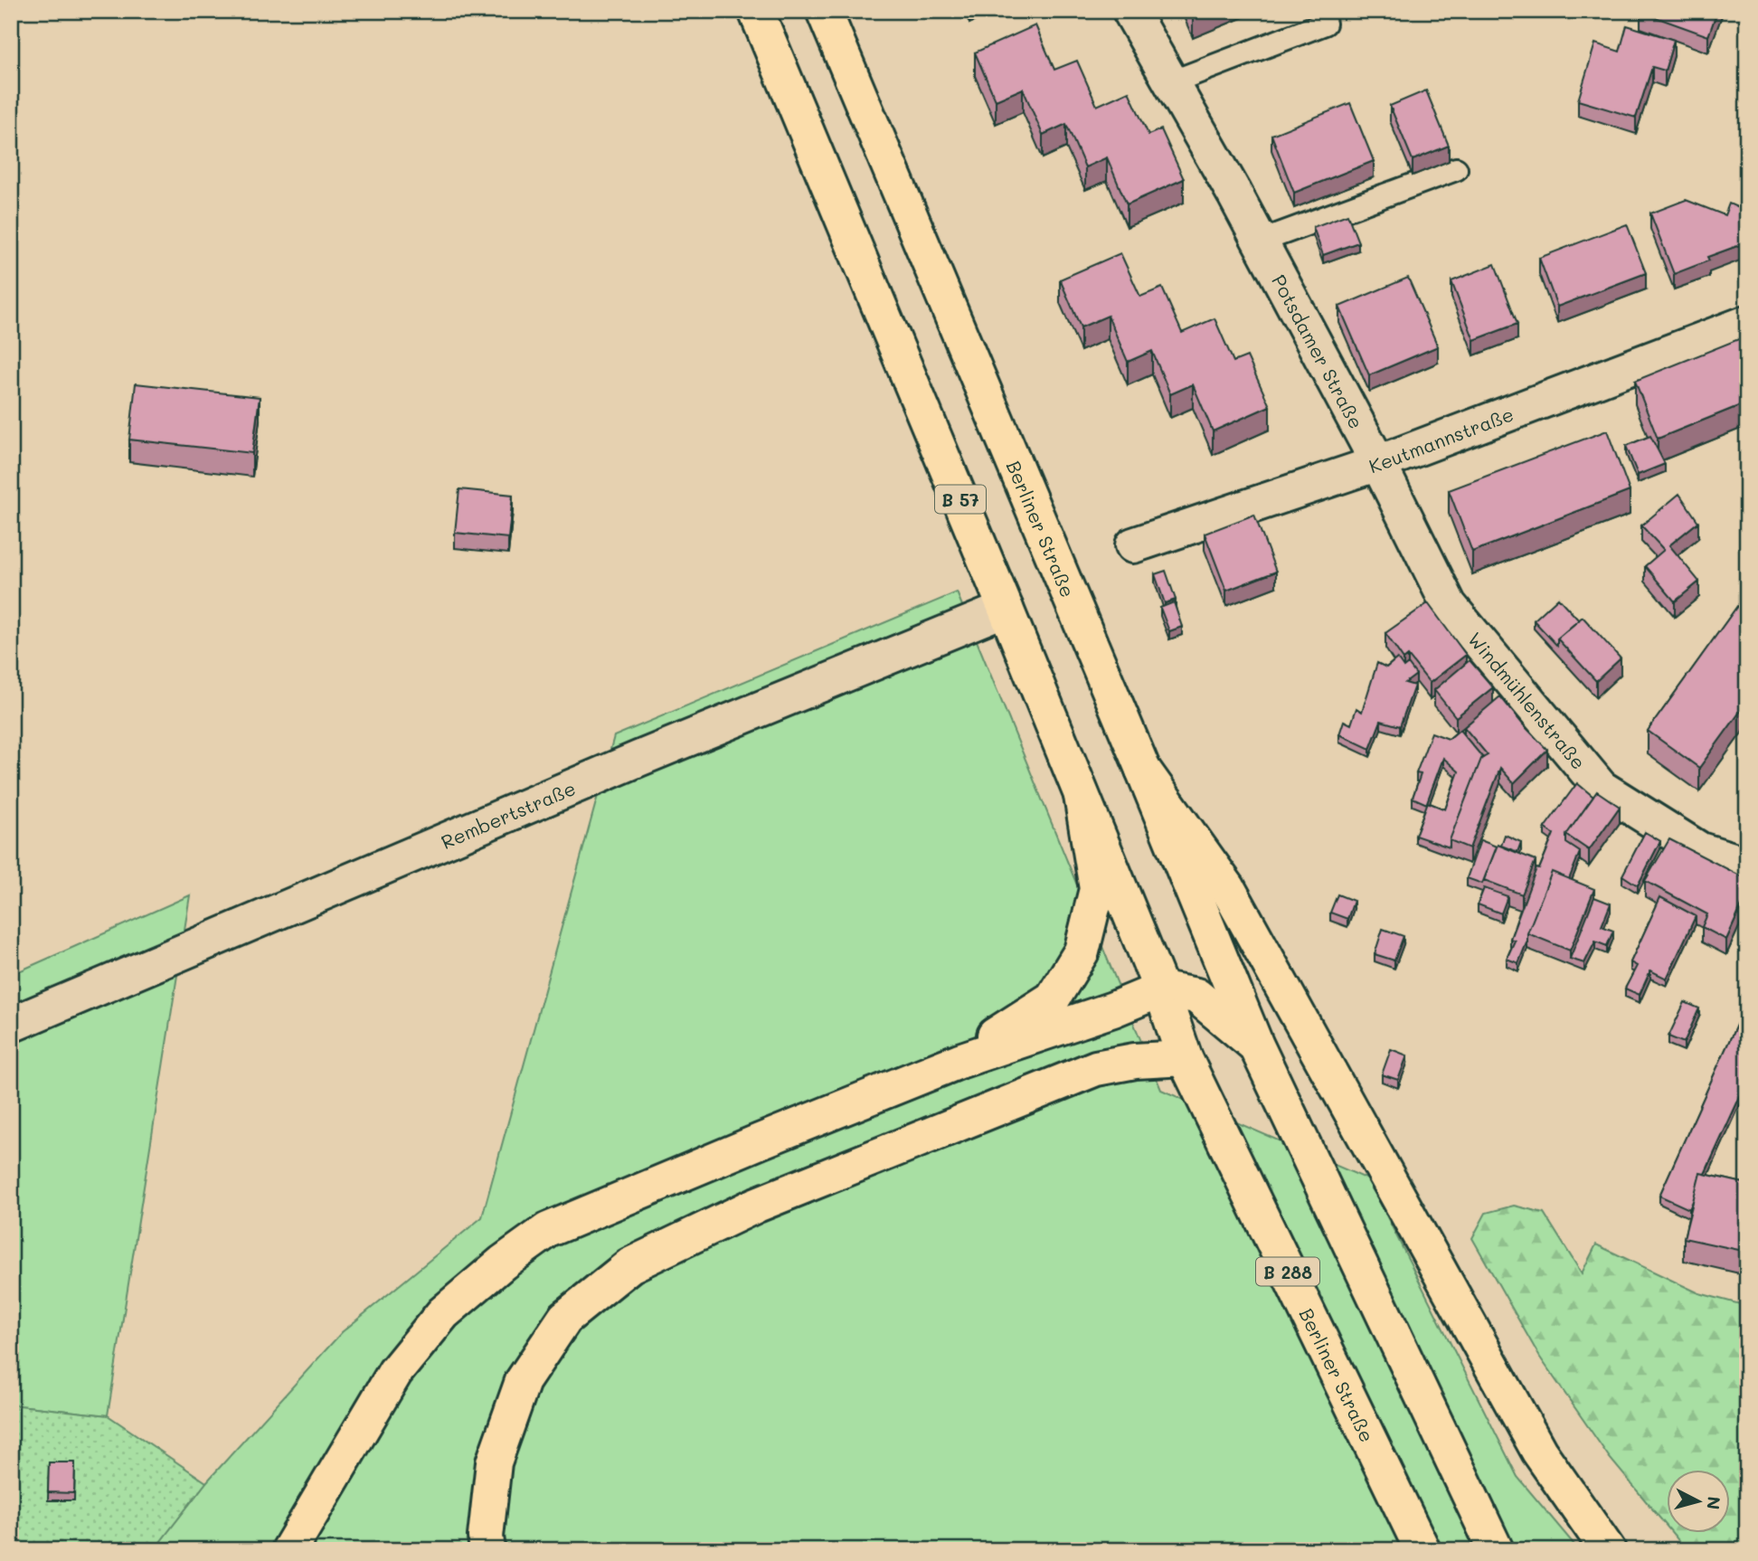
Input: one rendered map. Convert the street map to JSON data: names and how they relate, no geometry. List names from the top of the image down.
{
  "streets": {
    "main road": ["B 57", "Berliner Straße", "B 288"],
    "street": [
      "Potsdamer Straße",
      "Keutmannstraße",
      "Windmühlenstraße",
      "Rembertstraße"
    ]
  },
  "crossings": [
    ["Potsdamer Straße", "Keutmannstraße"],
    ["Potsdamer Straße", "Windmühlenstraße"],
    ["Keutmannstraße", "Windmühlenstraße"],
    ["Berliner Straße", "Rembertstraße"]
  ],
  "north": "right"
}
